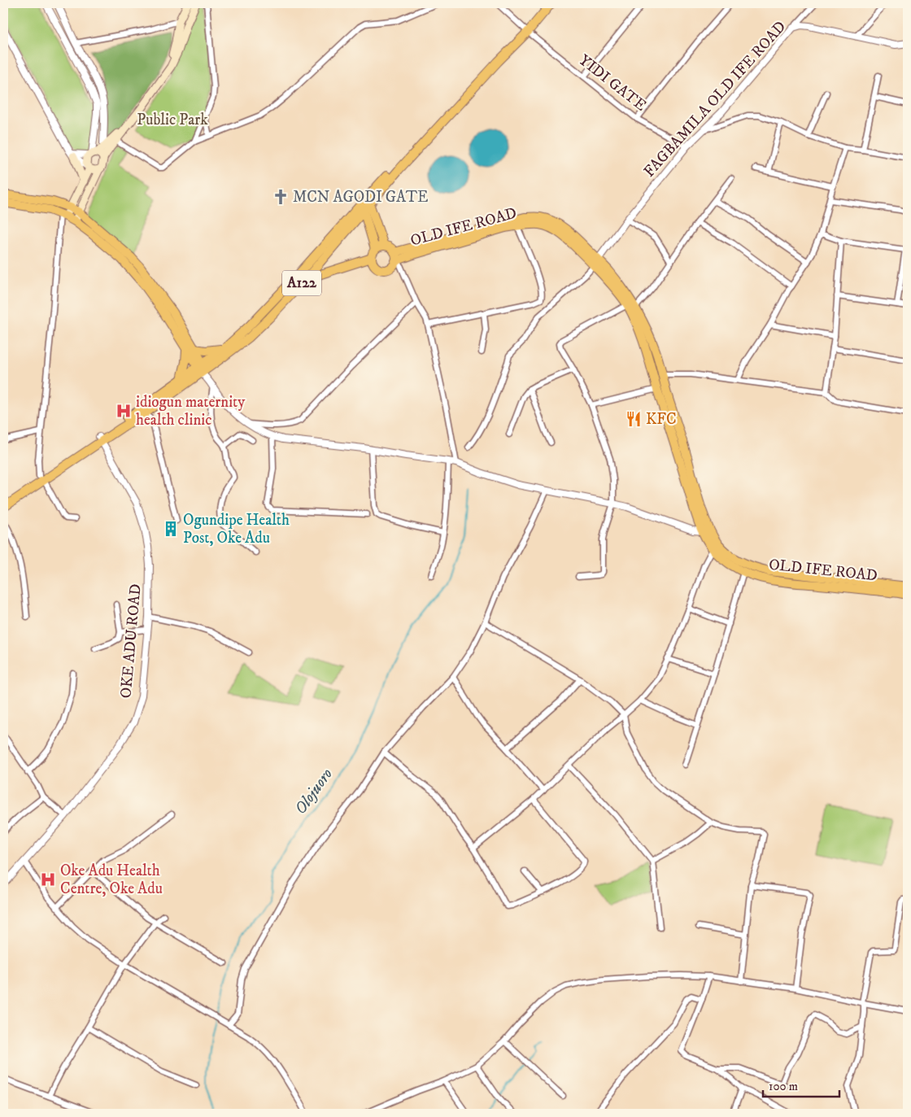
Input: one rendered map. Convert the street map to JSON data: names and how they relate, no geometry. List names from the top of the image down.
{
  "streets": {
    "main road": ["OLD IFE ROAD", "A122"],
    "street": ["YIDI GATE", "FAGBAMILA OLD IFE ROAD", "OKE ADU ROAD"]
  },
  "crossings": [
    ["YIDI GATE", "FAGBAMILA OLD IFE ROAD"],
    ["YIDI GATE", "A122"],
    ["FAGBAMILA OLD IFE ROAD", "OLD IFE ROAD"],
    ["A122", "OKE ADU ROAD"]
  ],
  "water": ["Olojuoro"],
  "parks": ["Public Park"],
  "places": {
    "church": ["MCN AGODI GATE"],
    "hospital": ["idiogun maternity health clinic", "Oke Adu Health Centre, Oke Adu"],
    "restaurant": ["KFC"],
    "building": ["Ogundipe Health Post, Oke Adu"]
  },
  "scale_bar": "100 m"
}
